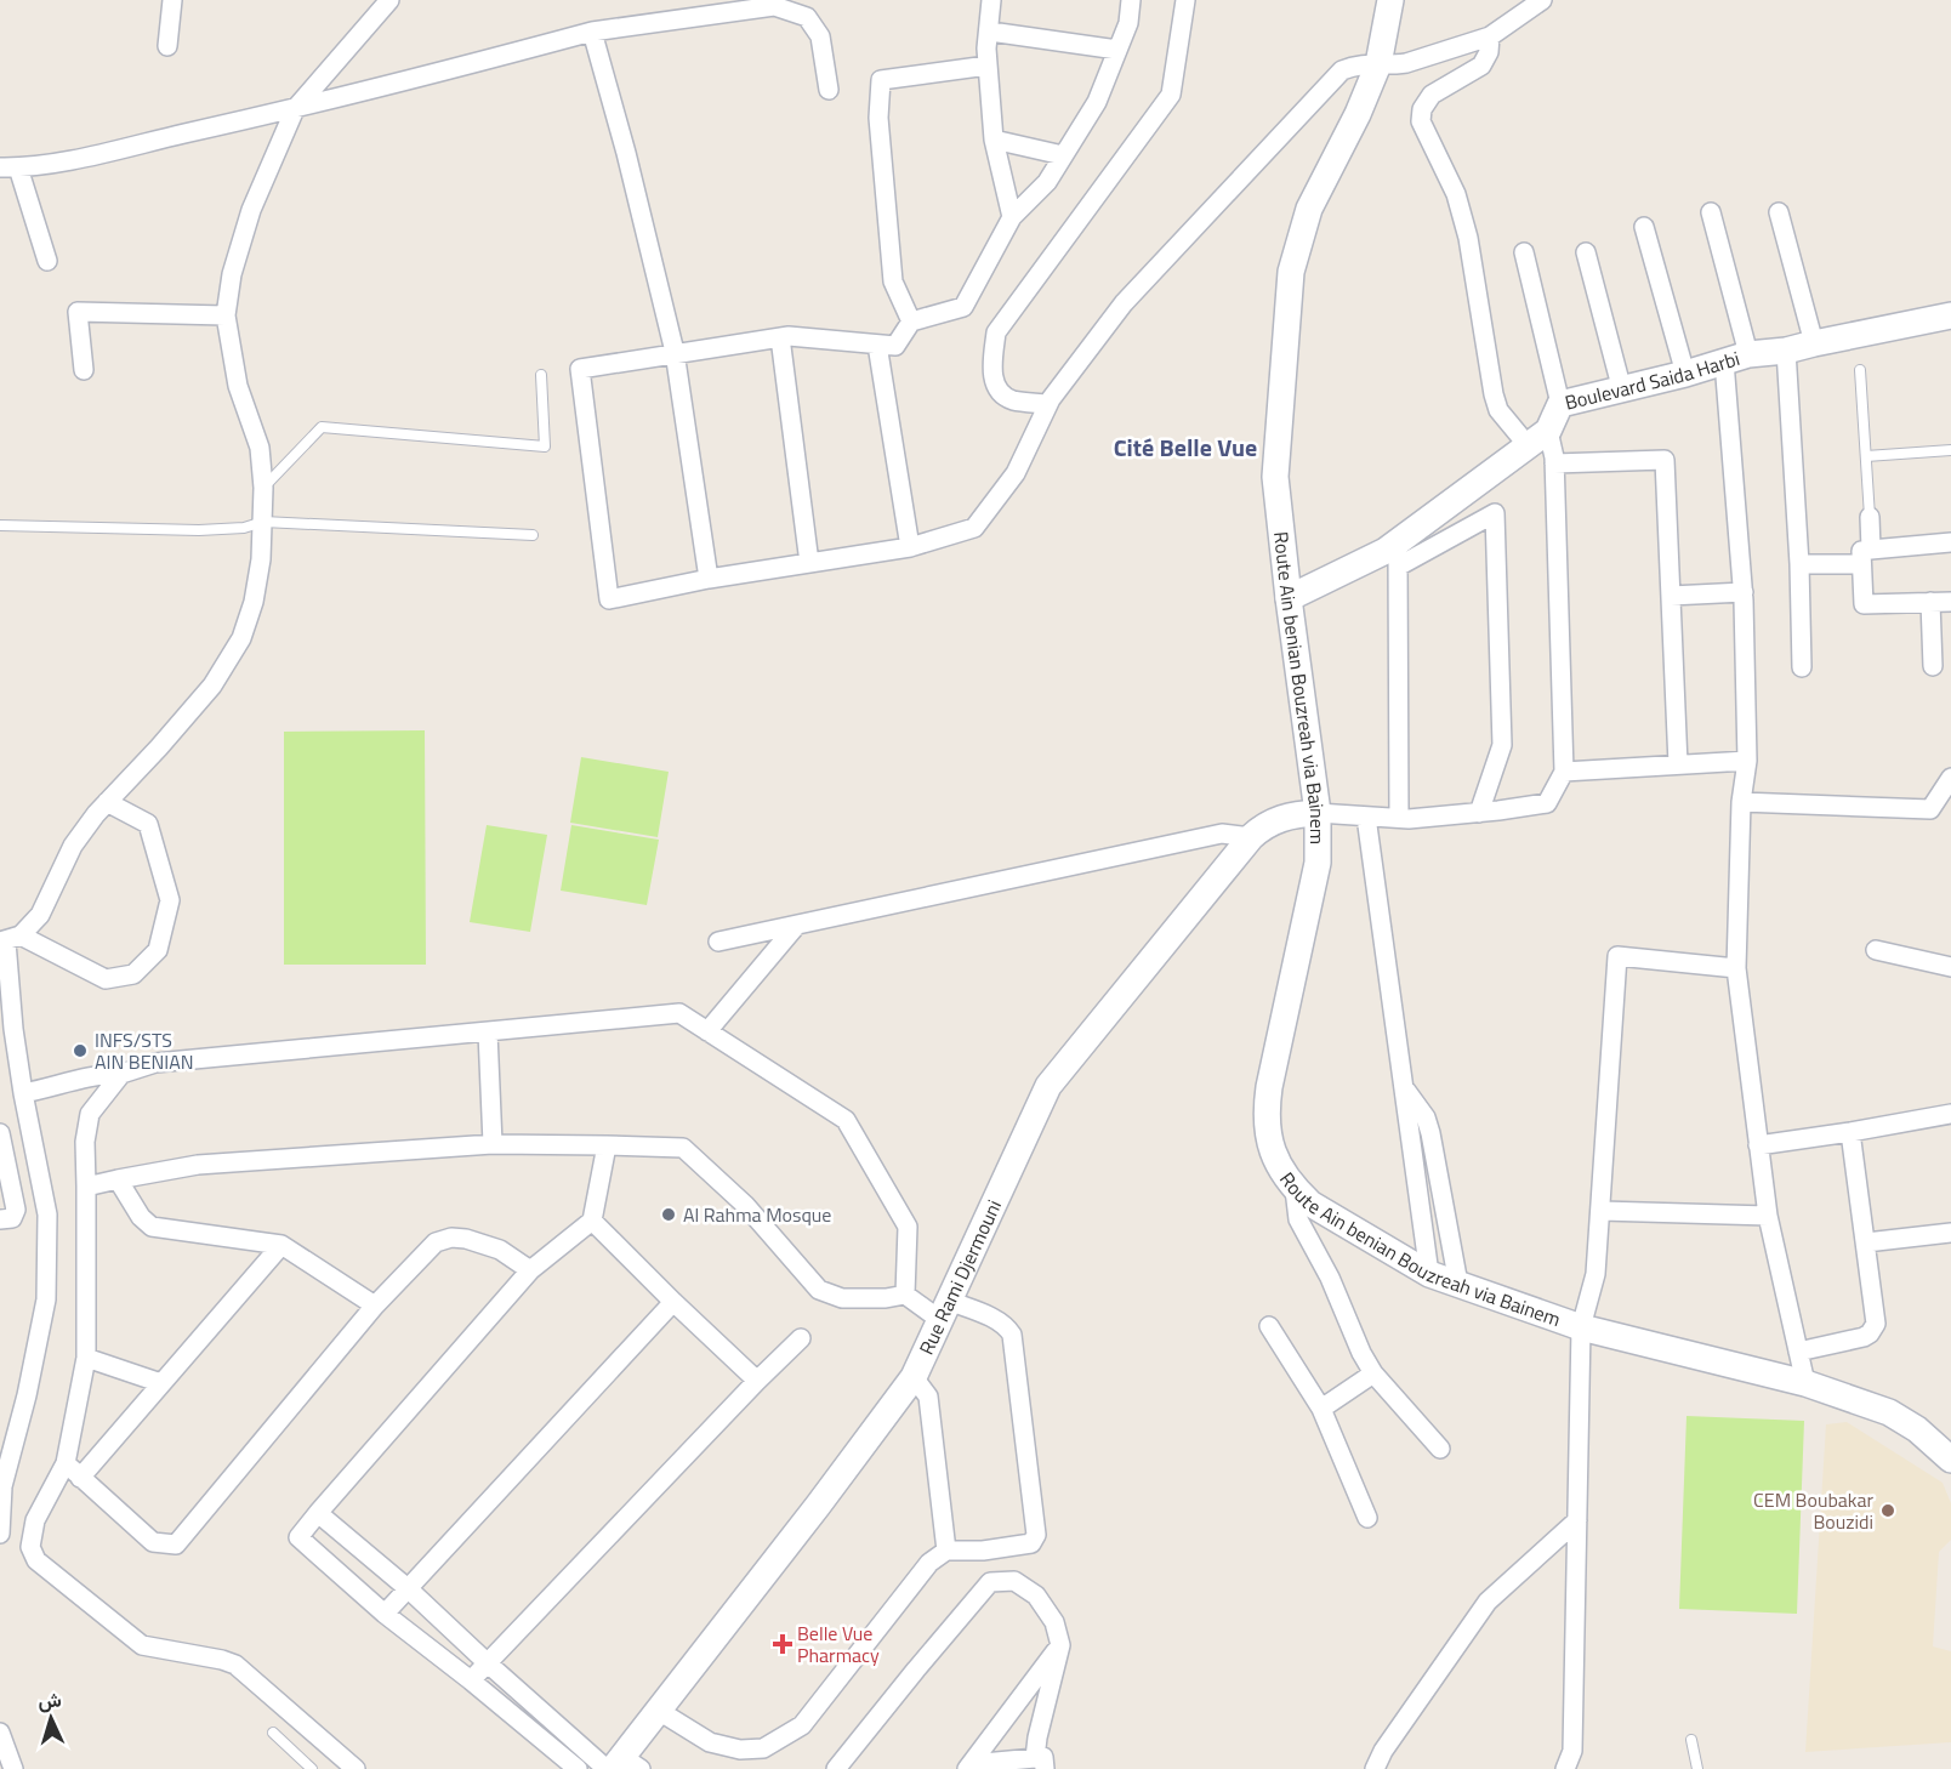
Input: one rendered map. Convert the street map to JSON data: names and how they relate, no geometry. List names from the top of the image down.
{
  "streets": {
    "main road": ["Boulevard Saida Harbi", "Route Ain benian Bouzreah via Bainem", "Rue Rami Djermouni"]
  },
  "crossings": [
    ["Boulevard Saida Harbi", "Route Ain benian Bouzreah via Bainem"],
    ["Route Ain benian Bouzreah via Bainem", "Rue Rami Djermouni"]
  ],
  "districts": ["Cité Belle Vue"],
  "places": {
    "other": ["INFS/STS AIN BENIAN", "Al Rahma Mosque", "CEM Boubakar Bouzidi"],
    "health": ["Belle Vue Pharmacy"]
  },
  "north": "top"
}
